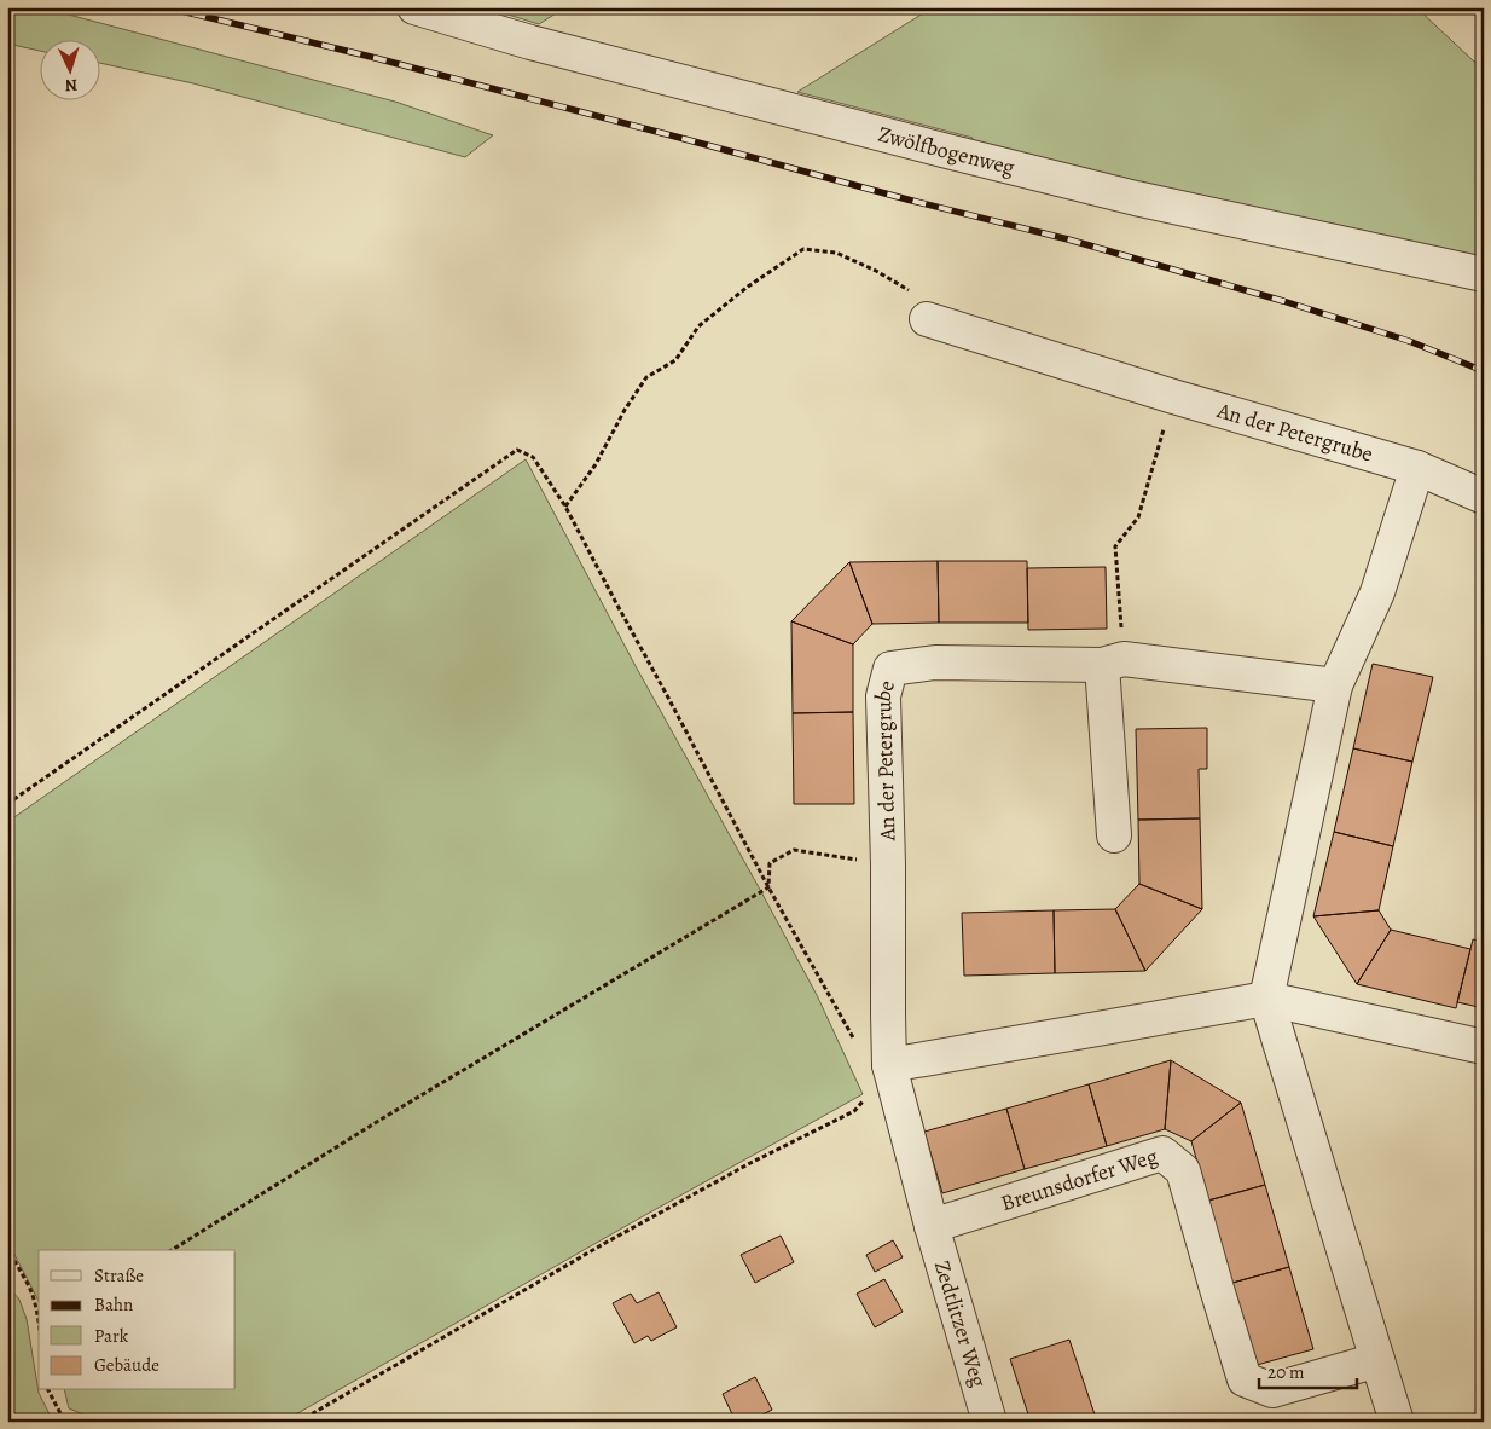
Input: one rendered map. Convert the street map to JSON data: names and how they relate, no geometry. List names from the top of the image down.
{
  "streets": {
    "street": [
      "Zwölfbogenweg",
      "An der Petergrube",
      "Breunsdorfer Weg",
      "Zedtlitzer Weg"
    ]
  },
  "crossings": [
    ["Breunsdorfer Weg", "Zedtlitzer Weg"]
  ],
  "legend": [
    "Straße",
    "Bahn",
    "Park",
    "Gebäude"
  ],
  "scale_bar": "20 m",
  "north": "bottom"
}
